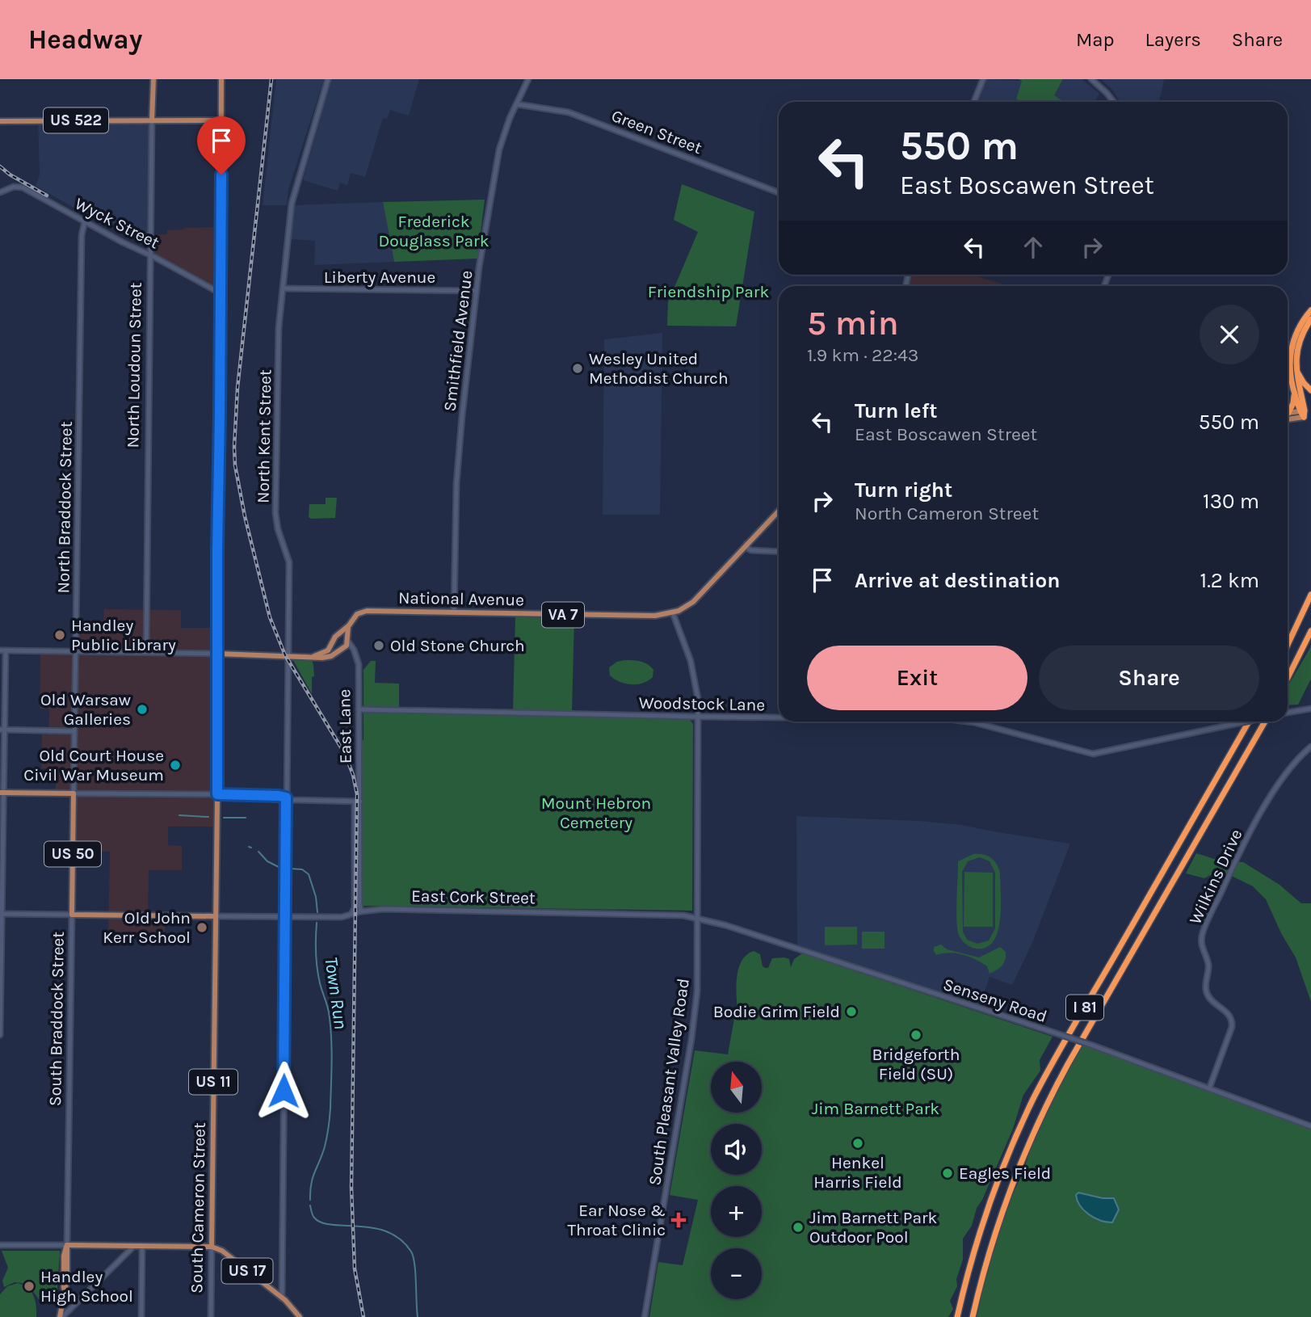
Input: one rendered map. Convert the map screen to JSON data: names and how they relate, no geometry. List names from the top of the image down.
{
  "streets": {
    "highway": ["I 81"],
    "main road": [
      "US 522",
      "North Loudoun Street",
      "National Avenue",
      "VA 7",
      "US 50",
      "East Cork Street",
      "South Braddock Street",
      "US 11",
      "South Cameron Street",
      "US 17"
    ],
    "street": [
      "Green Street",
      "Wyck Street",
      "Liberty Avenue",
      "Smithfield Avenue",
      "North Kent Street",
      "North Braddock Street",
      "Woodstock Lane",
      "East Lane",
      "Wilkins Drive",
      "Senseny Road",
      "South Pleasant Valley Road"
    ]
  },
  "crossings": [
    ["US 522", "North Loudoun Street"],
    ["Green Street", "Smithfield Avenue"],
    ["Wyck Street", "North Loudoun Street"],
    ["Wyck Street", "North Braddock Street"],
    ["Wyck Street", "US 11"],
    ["Liberty Avenue", "Smithfield Avenue"],
    ["Liberty Avenue", "North Kent Street"],
    ["Smithfield Avenue", "National Avenue"],
    ["North Kent Street", "East Cork Street"],
    ["North Kent Street", "US 17"],
    ["North Braddock Street", "South Braddock Street"],
    ["National Avenue", "VA 7"],
    ["National Avenue", "South Pleasant Valley Road"],
    ["VA 7", "East Lane"],
    ["Woodstock Lane", "East Lane"],
    ["Woodstock Lane", "South Pleasant Valley Road"],
    ["Wilkins Drive", "Senseny Road"],
    ["East Cork Street", "Senseny Road"],
    ["East Cork Street", "South Braddock Street"],
    ["East Cork Street", "South Pleasant Valley Road"],
    ["East Cork Street", "South Cameron Street"],
    ["US 11", "South Cameron Street"],
    ["South Cameron Street", "US 17"]
  ],
  "water": ["Town Run"],
  "parks": [
    "Frederick Douglass Park",
    "Friendship Park",
    "Mount Hebron Cemetery",
    "Jim Barnett Park"
  ],
  "places": {
    "other": [
      "Wesley United Methodist Church",
      "Handley Public Library",
      "Old Stone Church",
      "Old Warsaw Galleries",
      "Old Court House Civil War Museum",
      "Old John Kerr School",
      "Bodie Grim Field",
      "Bridgeforth Field (SU)",
      "Henkel Harris Field",
      "Eagles Field",
      "Jim Barnett Park Outdoor Pool",
      "Handley High School"
    ],
    "health": ["Ear Nose & Throat Clinic"]
  },
  "north": "top",
  "page": {
    "header": "Headway",
    "nav": ["Map", "Layers", "Share"],
    "turn": ["550 m", "East Boscawen Street"],
    "heading": ["5 min", "1.9 km · 22:43"],
    "list": [
      {
        "name": "Turn left",
        "note": "East Boscawen Street",
        "value": "550 m"
      },
      {
        "name": "Turn right",
        "note": "North Cameron Street",
        "value": "130 m"
      },
      {
        "name": "Arrive at destination",
        "value": "1.2 km"
      }
    ],
    "buttons": ["Exit", "Share"],
    "map_buttons": ["+", "−"]
  }
}
